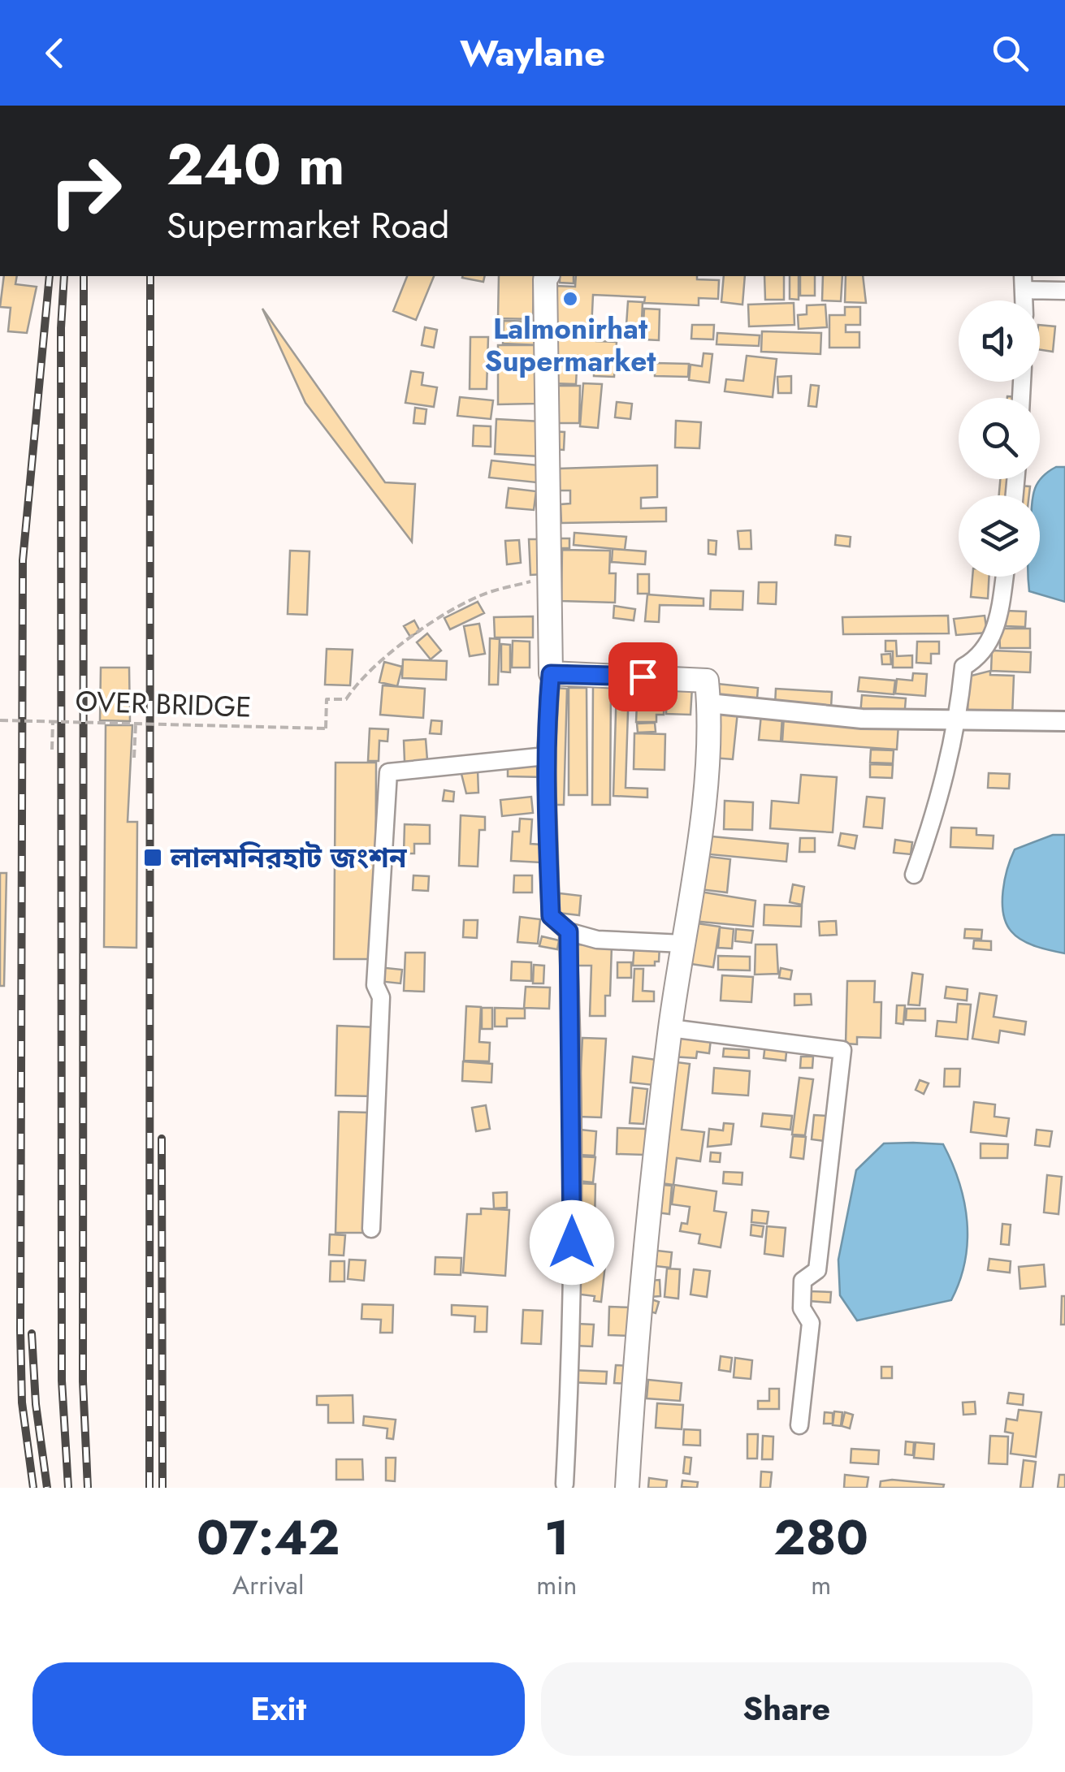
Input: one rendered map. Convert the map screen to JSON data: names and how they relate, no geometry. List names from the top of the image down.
{
  "streets": {
    "path": ["OVER BRIDGE"]
  },
  "places": {
    "other": ["Lalmonirhat Supermarket"],
    "transit": ["লালমনিরহাট জংশন"]
  },
  "page": {
    "header": "Waylane",
    "turn": ["240 m", "Supermarket Road"],
    "eta": [
      "07:42",
      "Arrival",
      "1",
      "min",
      "280",
      "m"
    ],
    "buttons": ["Exit", "Share"]
  }
}
